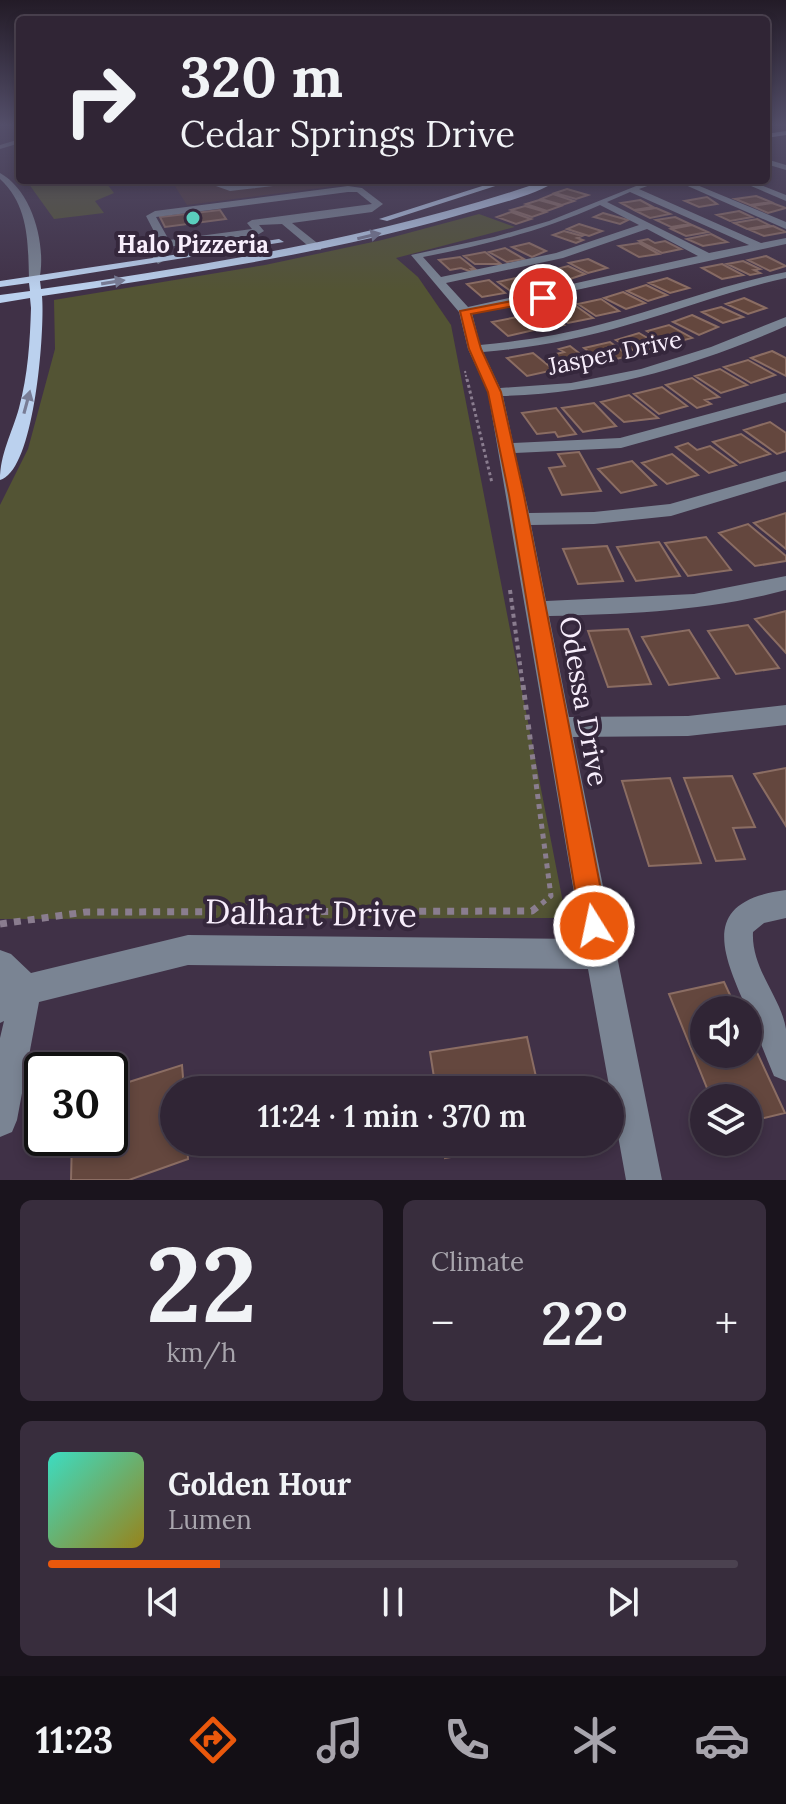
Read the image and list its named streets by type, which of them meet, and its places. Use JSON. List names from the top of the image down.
{
  "streets": {
    "street": ["Jasper Drive", "Odessa Drive", "Dalhart Drive"]
  },
  "crossings": [
    ["Jasper Drive", "Odessa Drive"],
    ["Odessa Drive", "Dalhart Drive"]
  ],
  "places": ["Halo Pizzeria"],
  "page": {
    "turn": ["320 m", "Cedar Springs Drive"],
    "limit": "30",
    "trip": "11:24 · 1 min · 370 m",
    "tile": [
      ["22", "km/h"],
      "Climate"
    ],
    "heat": ["−", "22°", "+"],
    "song": ["Golden Hour", "Lumen"],
    "tabs": "11:23"
  }
}
